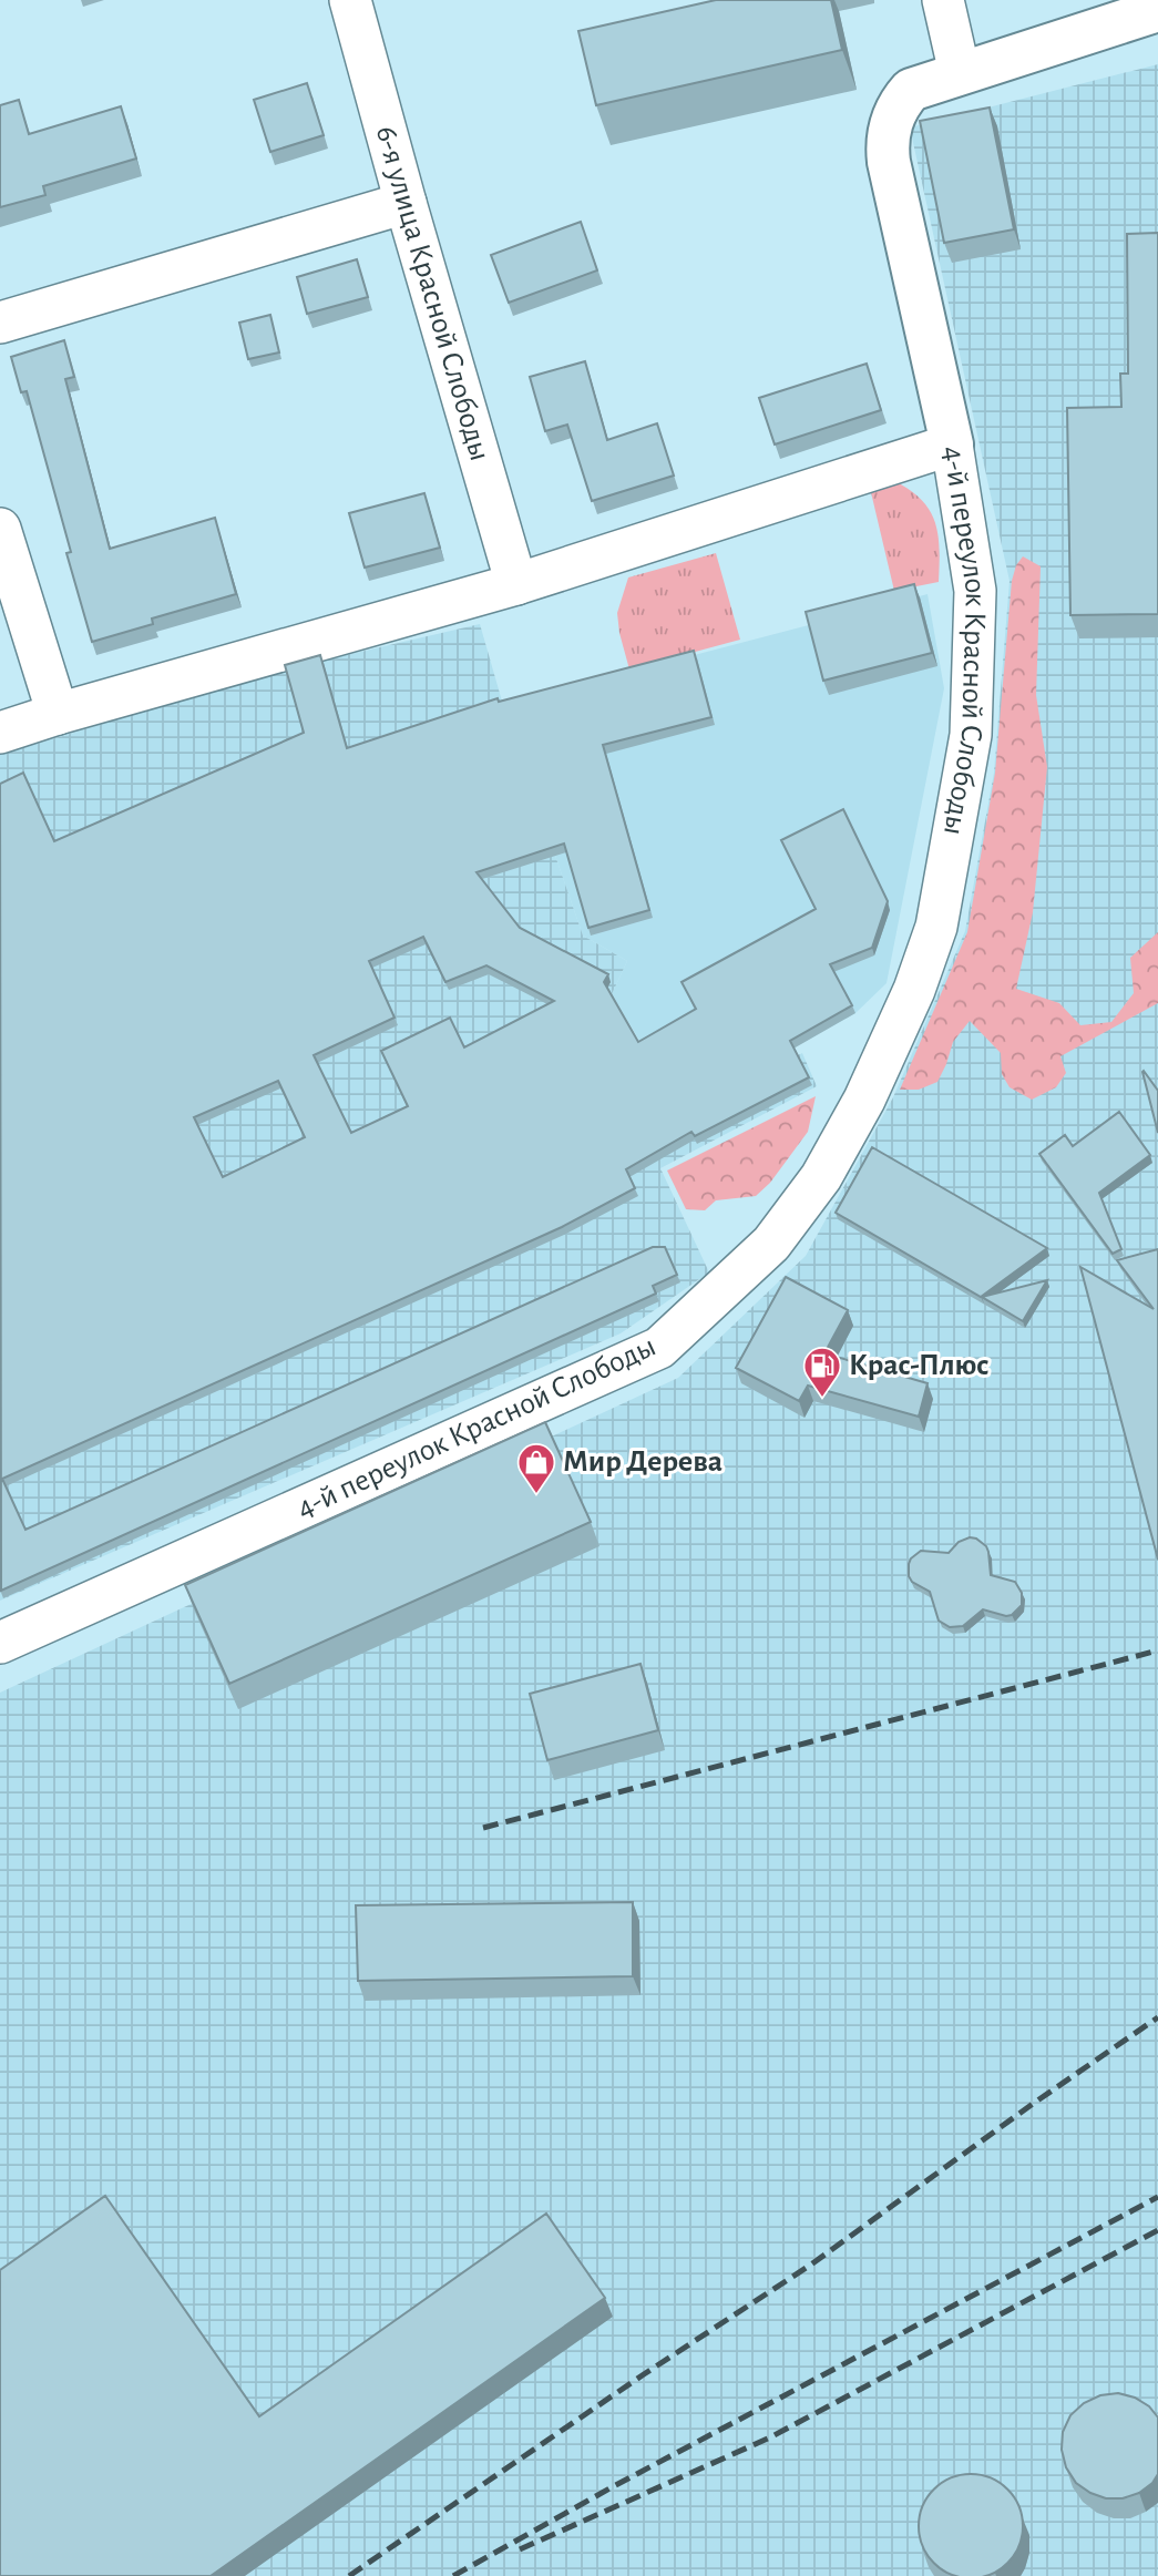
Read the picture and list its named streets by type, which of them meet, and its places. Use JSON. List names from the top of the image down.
{
  "streets": {
    "street": ["6-я улица Красной Слободы", "4-й переулок Красной Слободы"]
  },
  "places": {
    "fuel station": ["Крас-Плюс"],
    "shop": ["Мир Дерева"]
  }
}
